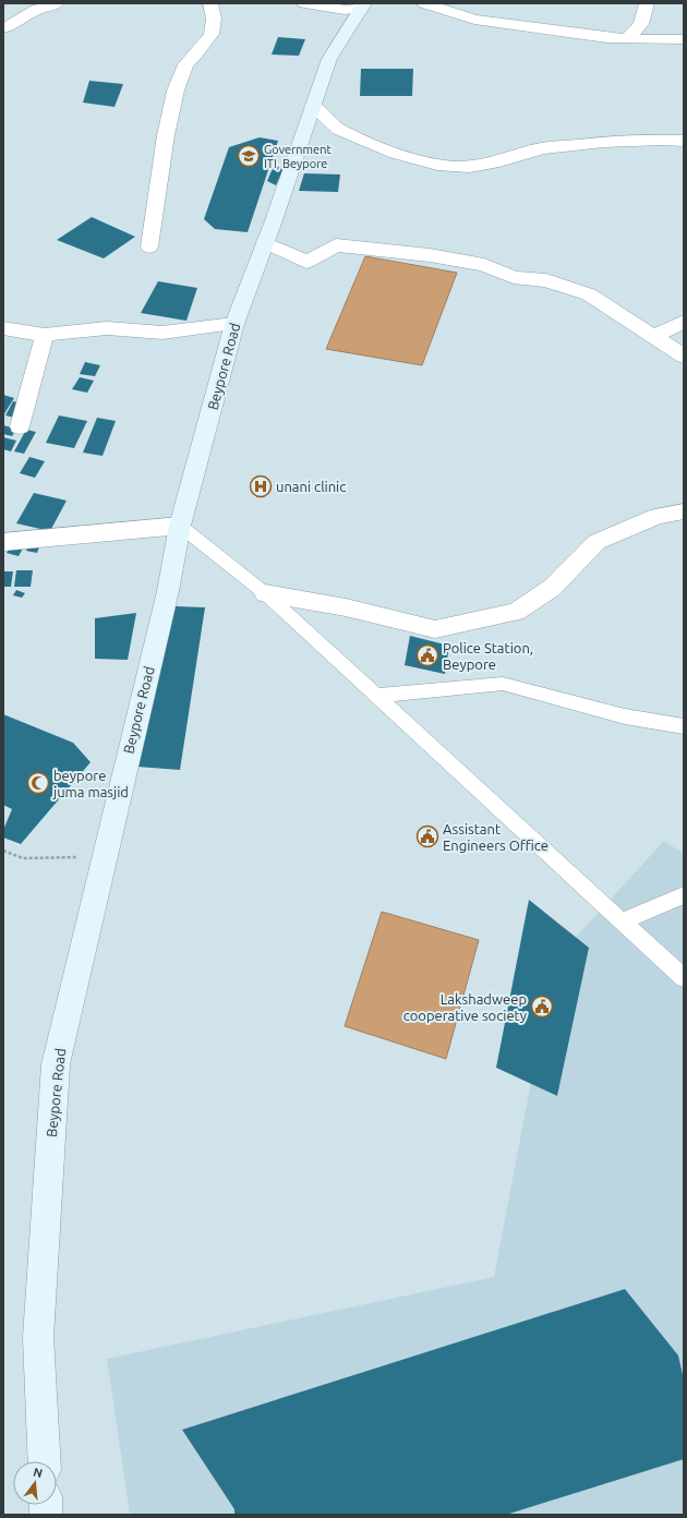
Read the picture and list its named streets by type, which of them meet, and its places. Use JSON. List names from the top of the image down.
{
  "streets": {
    "main road": ["Beypore Road"]
  },
  "places": {
    "school or university": ["Government ITI, Beypore"],
    "hospital": ["unani clinic"],
    "public building": ["Police Station, Beypore", "Assistant Engineers Office", "Lakshadweep cooperative society"],
    "mosque": ["beypore juma masjid"]
  },
  "north": "top"
}
